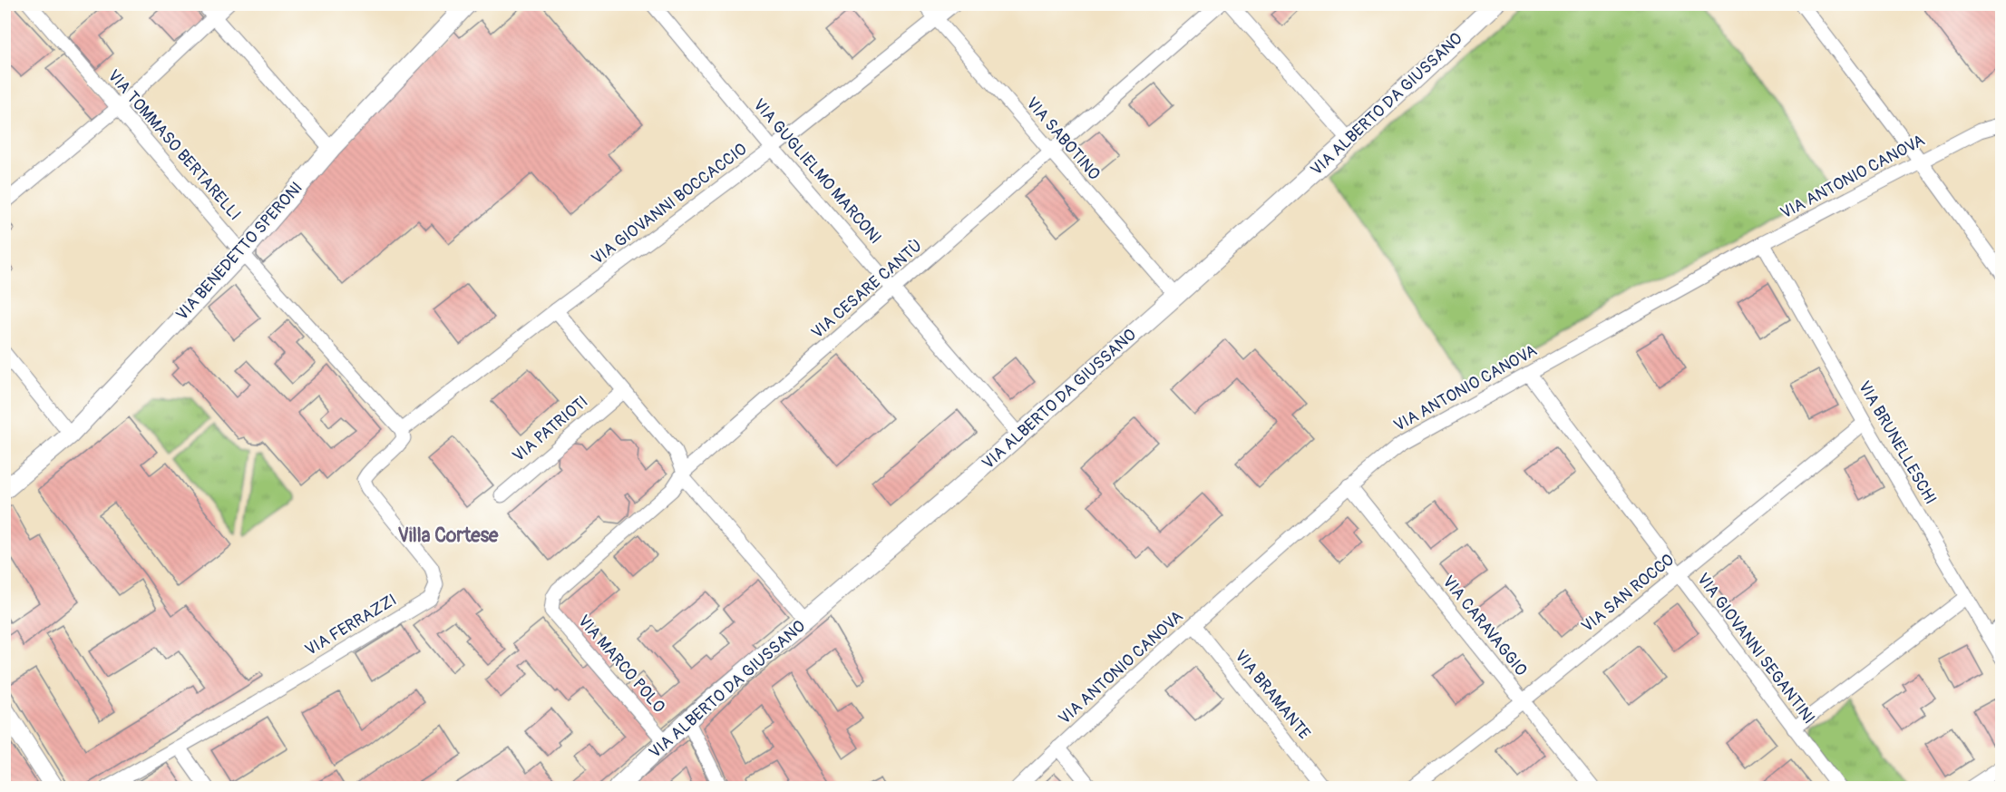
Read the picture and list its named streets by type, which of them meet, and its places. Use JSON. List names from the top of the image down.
{
  "streets": {
    "street": [
      "VIA ALBERTO DA GIUSSANO",
      "VIA SABOTINO",
      "VIA TOMMASO BERTARELLI",
      "VIA GUGLIELMO MARCONI",
      "VIA ANTONIO CANOVA",
      "VIA GIOVANNI BOCCACCIO",
      "VIA BENEDETTO SPERONI",
      "VIA CESARE CANTÙ",
      "VIA PATRIOTI",
      "VIA BRUNELLESCHI",
      "VIA SAN ROCCO",
      "VIA FERRAZZI",
      "VIA CARAVAGGIO",
      "VIA GIOVANNI SEGANTINI",
      "VIA MARCO POLO",
      "VIA BRAMANTE"
    ]
  },
  "crossings": [
    ["VIA ALBERTO DA GIUSSANO", "VIA SABOTINO"],
    ["VIA ALBERTO DA GIUSSANO", "VIA GUGLIELMO MARCONI"],
    ["VIA ALBERTO DA GIUSSANO", "VIA MARCO POLO"],
    ["VIA SABOTINO", "VIA GIOVANNI BOCCACCIO"],
    ["VIA SABOTINO", "VIA CESARE CANTÙ"],
    ["VIA TOMMASO BERTARELLI", "VIA GIOVANNI BOCCACCIO"],
    ["VIA TOMMASO BERTARELLI", "VIA BENEDETTO SPERONI"],
    ["VIA TOMMASO BERTARELLI", "VIA FERRAZZI"],
    ["VIA GUGLIELMO MARCONI", "VIA GIOVANNI BOCCACCIO"],
    ["VIA GUGLIELMO MARCONI", "VIA CESARE CANTÙ"],
    ["VIA ANTONIO CANOVA", "VIA BRUNELLESCHI"],
    ["VIA ANTONIO CANOVA", "VIA CARAVAGGIO"],
    ["VIA ANTONIO CANOVA", "VIA GIOVANNI SEGANTINI"],
    ["VIA ANTONIO CANOVA", "VIA BRAMANTE"],
    ["VIA GIOVANNI BOCCACCIO", "VIA FERRAZZI"],
    ["VIA CESARE CANTÙ", "VIA MARCO POLO"],
    ["VIA BRUNELLESCHI", "VIA SAN ROCCO"],
    ["VIA SAN ROCCO", "VIA CARAVAGGIO"],
    ["VIA SAN ROCCO", "VIA GIOVANNI SEGANTINI"]
  ],
  "districts": ["Villa Cortese"]
}
